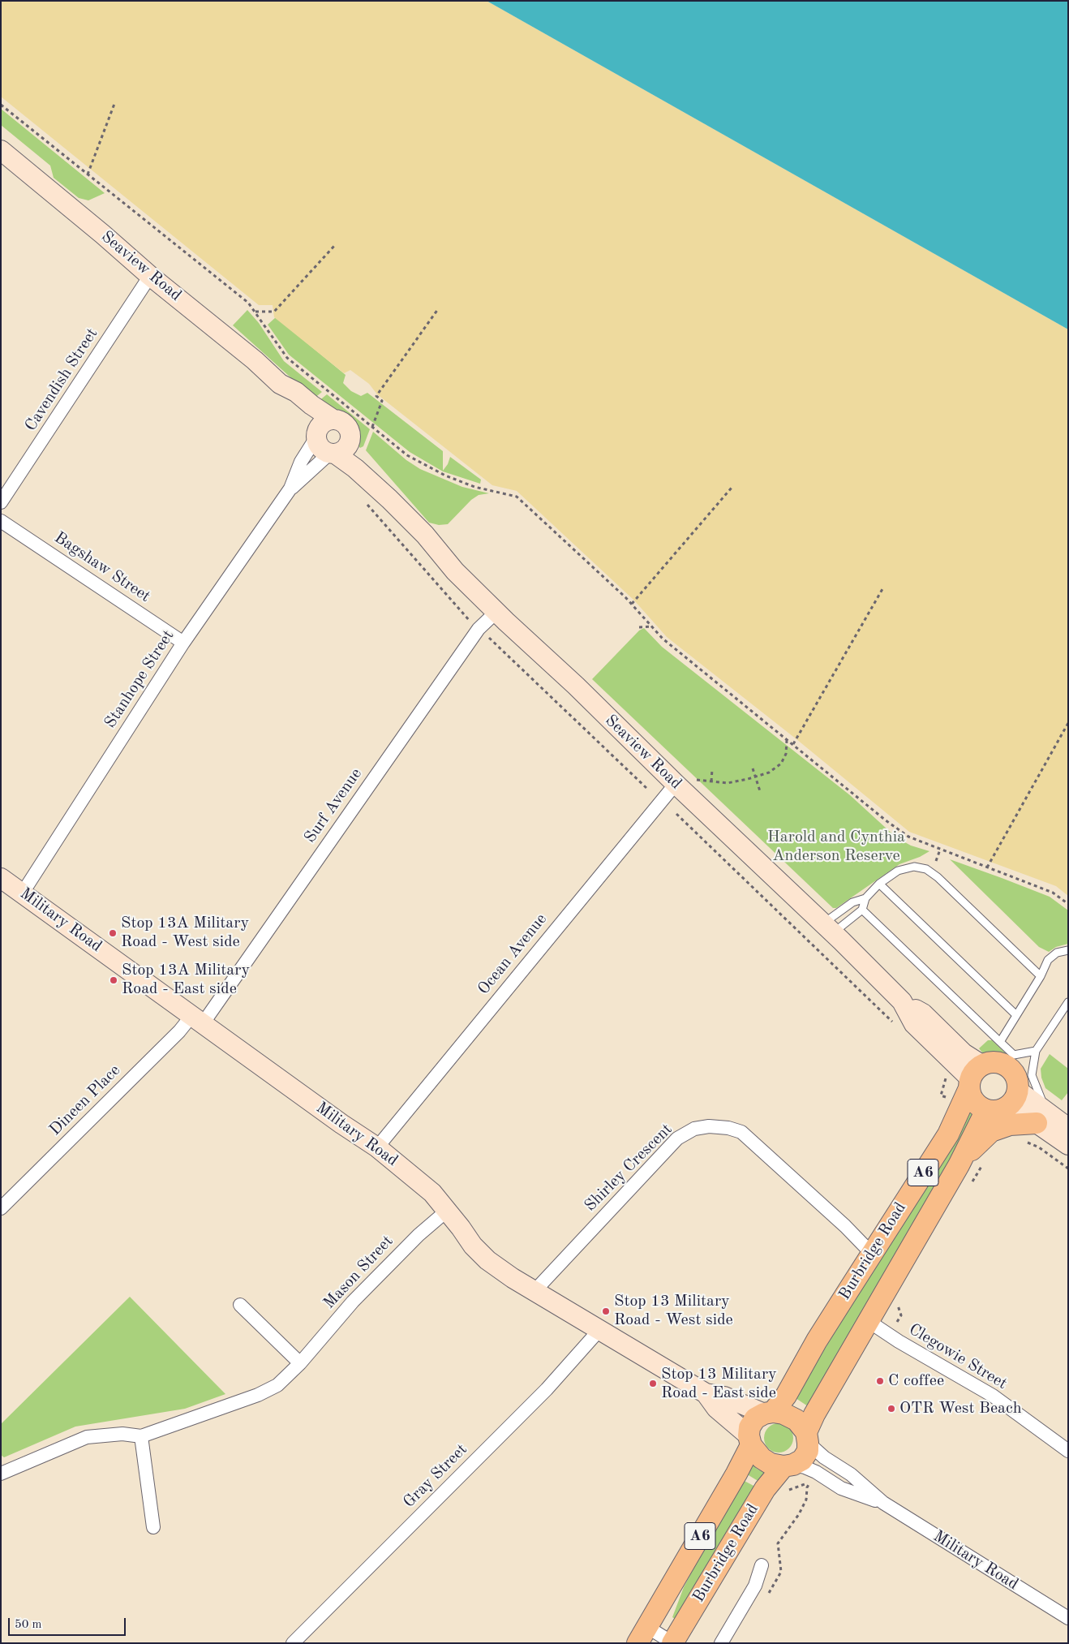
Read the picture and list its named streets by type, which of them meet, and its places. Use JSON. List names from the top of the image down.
{
  "streets": {
    "main road": ["A6", "Burbridge Road"],
    "street": [
      "Seaview Road",
      "Cavendish Street",
      "Bagshaw Street",
      "Stanhope Street",
      "Surf Avenue",
      "Military Road",
      "Ocean Avenue",
      "Dineen Place",
      "Shirley Crescent",
      "Mason Street",
      "Clegowie Street",
      "Gray Street"
    ]
  },
  "crossings": [
    ["Seaview Road", "Cavendish Street"],
    ["Seaview Road", "Stanhope Street"],
    ["Seaview Road", "Surf Avenue"],
    ["Seaview Road", "Ocean Avenue"],
    ["Seaview Road", "Burbridge Road"],
    ["Bagshaw Street", "Stanhope Street"],
    ["Stanhope Street", "Military Road"],
    ["Surf Avenue", "Military Road"],
    ["Surf Avenue", "Dineen Place"],
    ["Military Road", "Ocean Avenue"],
    ["Military Road", "Dineen Place"],
    ["Military Road", "Shirley Crescent"],
    ["Military Road", "A6"],
    ["Military Road", "Burbridge Road"],
    ["Military Road", "Mason Street"],
    ["Military Road", "Gray Street"],
    ["Shirley Crescent", "Burbridge Road"],
    ["A6", "Burbridge Road"],
    ["Burbridge Road", "Clegowie Street"]
  ],
  "parks": ["Harold and Cynthia Anderson Reserve"],
  "places": [
    "Stop 13A Military Road - West side",
    "Stop 13A Military Road - East side",
    "Stop 13 Military Road - West side",
    "C coffee",
    "Stop 13 Military Road - East side",
    "OTR West Beach"
  ],
  "scale_bar": "50 m"
}
